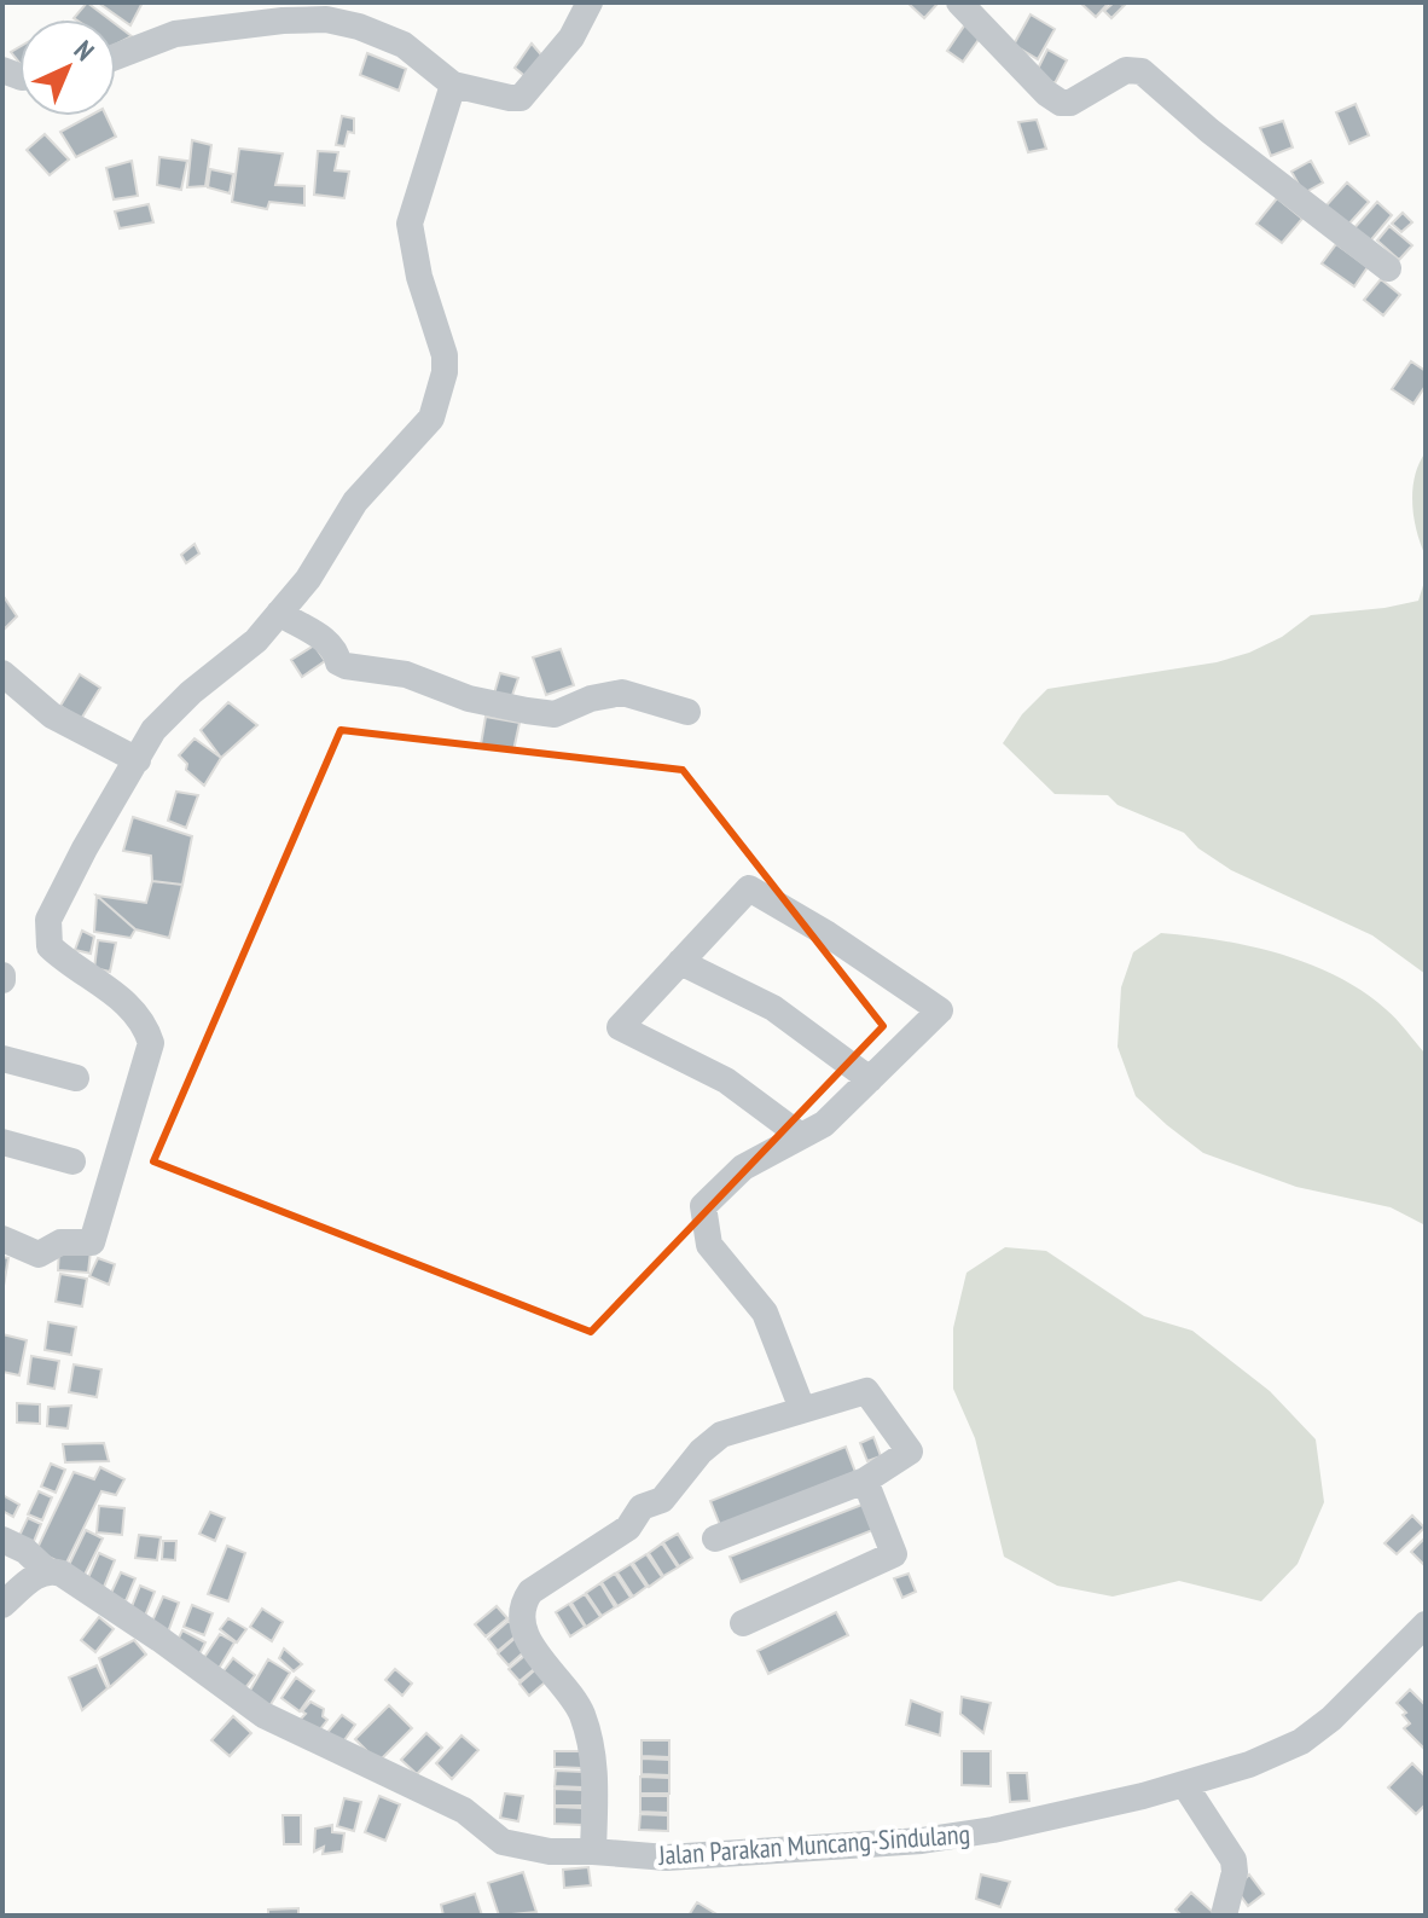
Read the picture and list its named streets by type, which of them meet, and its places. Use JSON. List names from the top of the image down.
{
  "streets": {
    "street": ["Jalan Parakan Muncang-Sindulang"]
  },
  "north": "top right"
}
